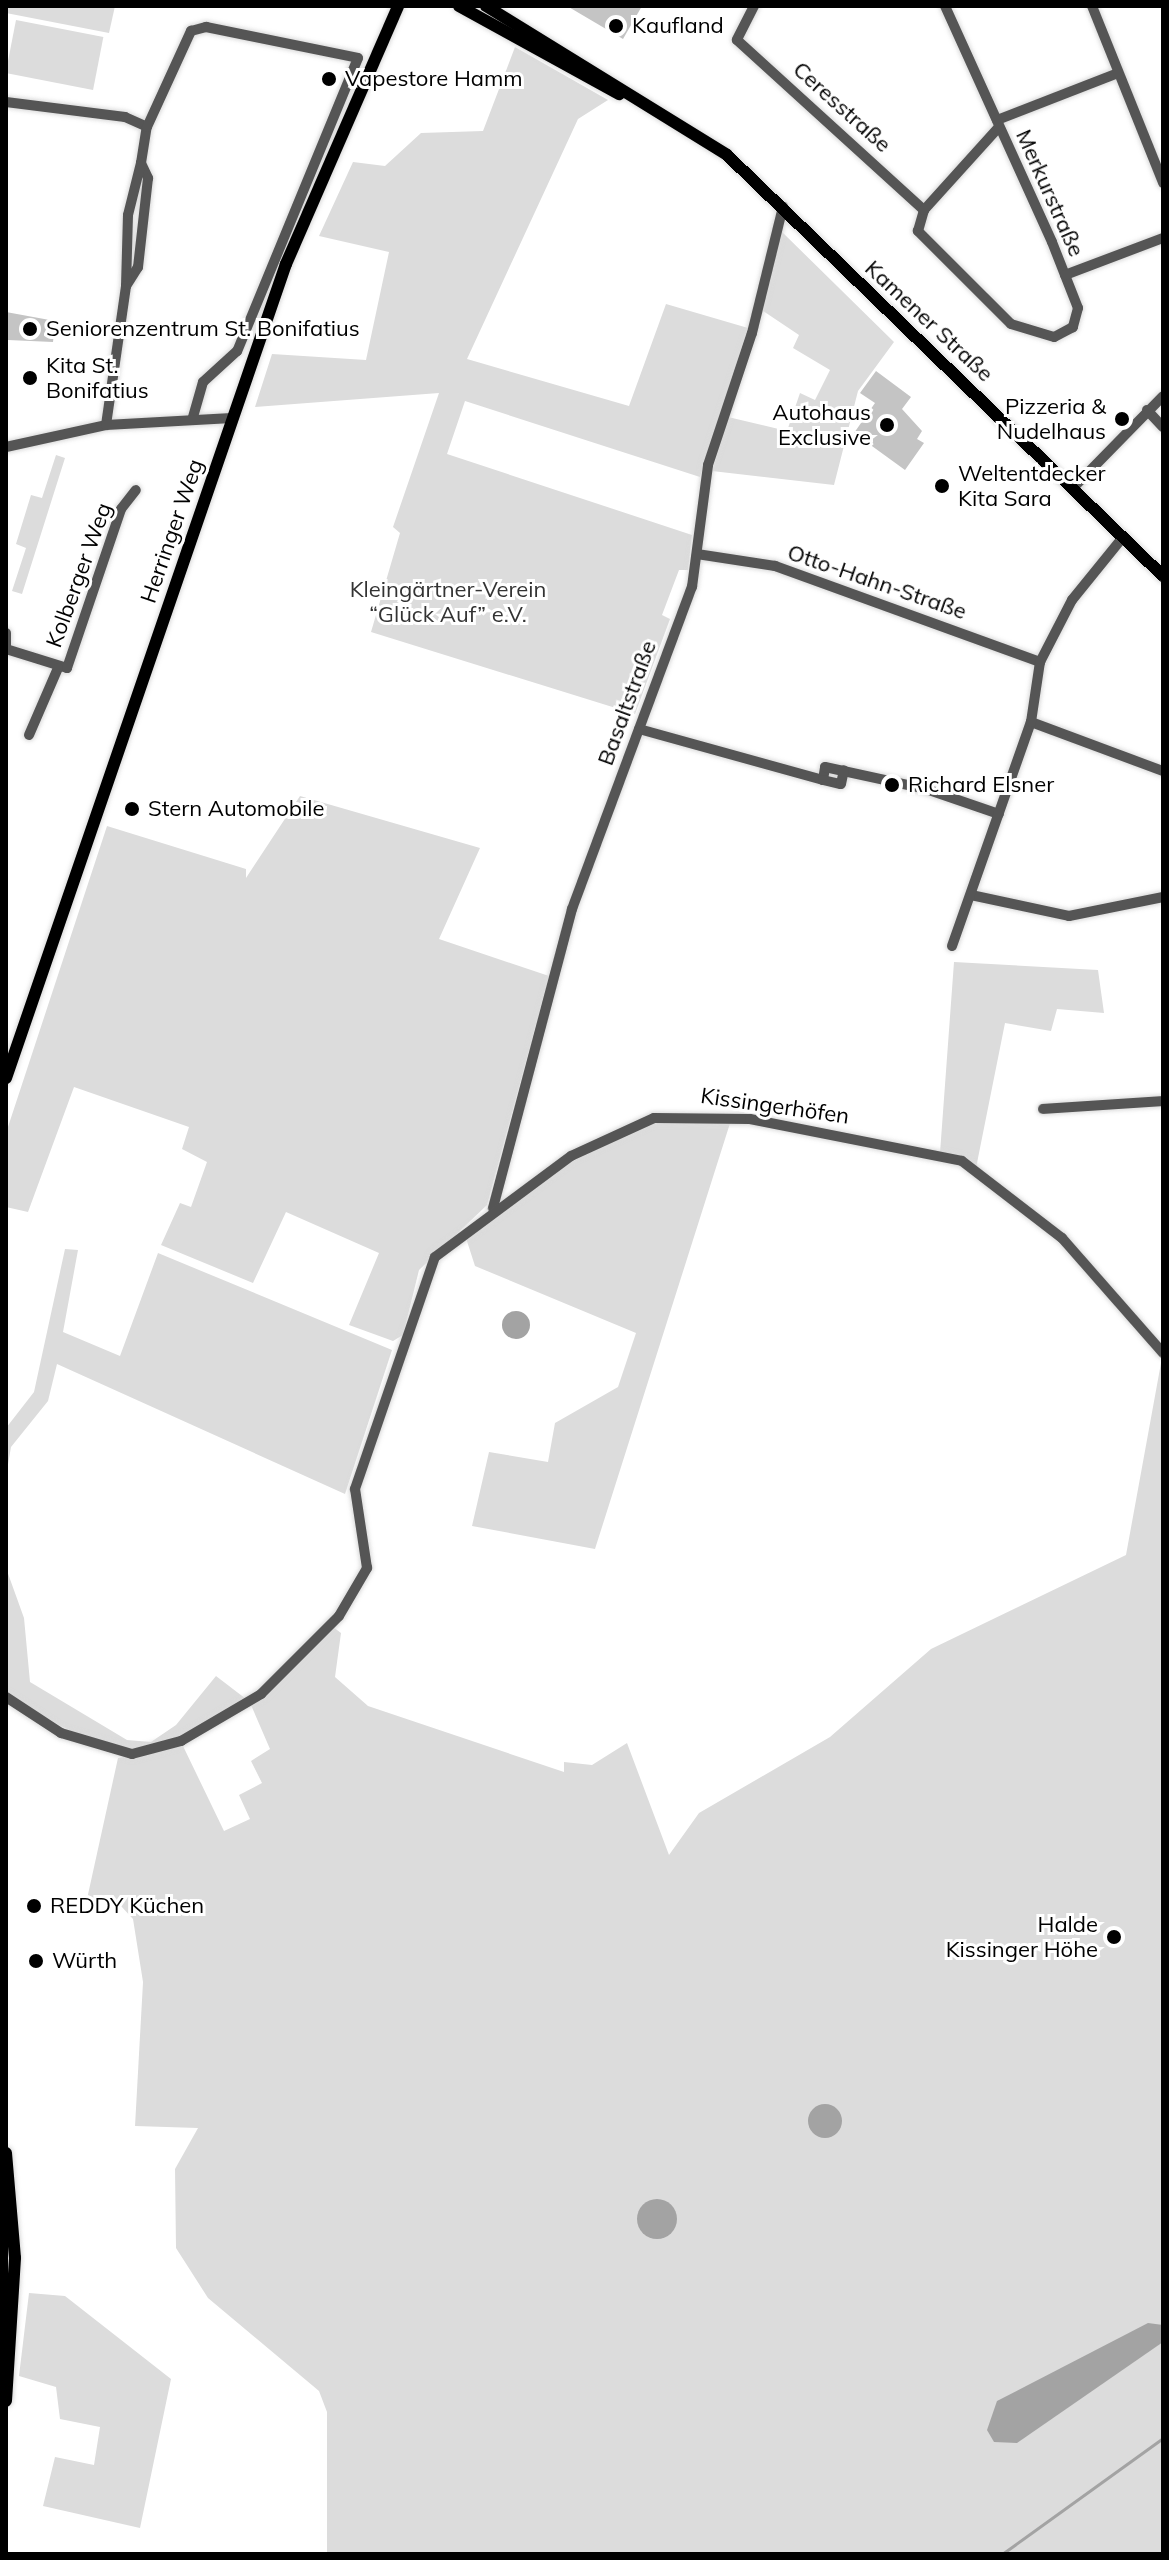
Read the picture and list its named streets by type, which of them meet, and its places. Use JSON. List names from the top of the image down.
{
  "streets": {
    "main road": ["Kamener Straße", "Herringer Weg"],
    "street": [
      "Ceresstraße",
      "Merkurstraße",
      "Kolberger Weg",
      "Otto-Hahn-Straße",
      "Basaltstraße",
      "Kissingerhöfen"
    ]
  },
  "crossings": [
    ["Ceresstraße", "Merkurstraße"],
    ["Kamener Straße", "Basaltstraße"],
    ["Otto-Hahn-Straße", "Basaltstraße"],
    ["Basaltstraße", "Kissingerhöfen"]
  ],
  "parks": ["Kleingärtner-Verein “Glück Auf” e.V."],
  "places": [
    "Kaufland",
    "Vapestore Hamm",
    "Seniorenzentrum St. Bonifatius",
    "Kita St. Bonifatius",
    "Pizzeria & Nudelhaus",
    "Autohaus Exclusive",
    "Weltentdecker Kita Sara",
    "Richard Elsner",
    "Stern Automobile",
    "REDDY Küchen",
    "Halde Kissinger Höhe",
    "Würth"
  ]
}
